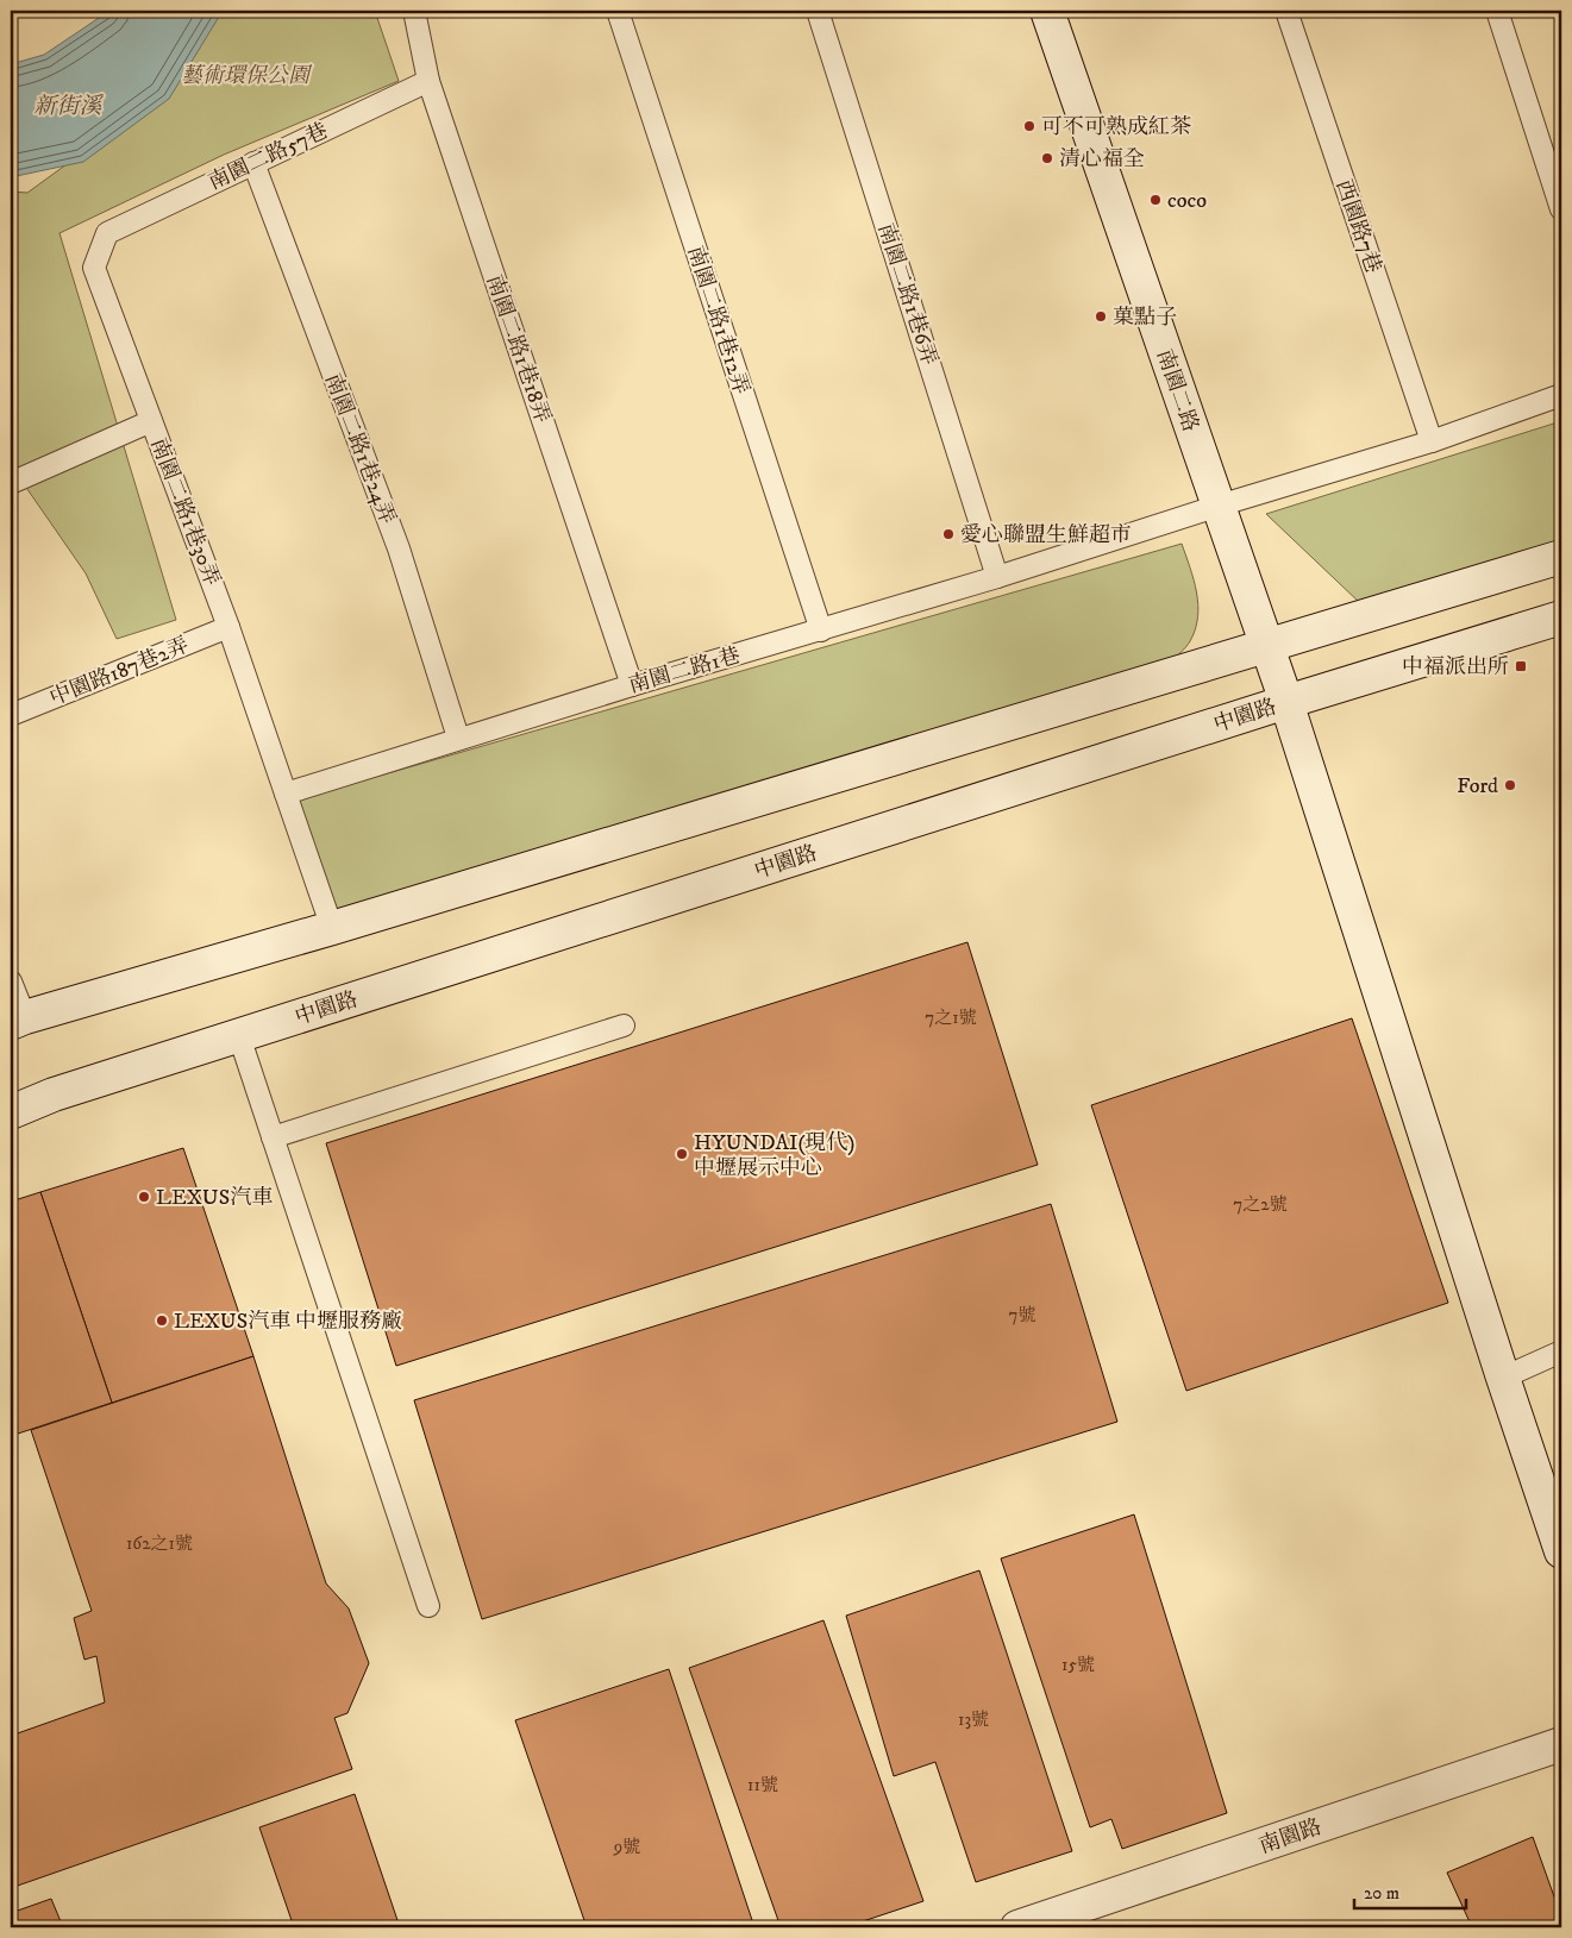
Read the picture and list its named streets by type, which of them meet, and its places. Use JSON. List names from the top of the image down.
{
  "streets": {
    "main road": ["南園二路", "中園路", "南園路"],
    "lane": [
      "南園二路57巷",
      "西園路7巷",
      "南園二路1巷6弄",
      "南園二路1巷12弄",
      "南園二路1巷18弄",
      "南園二路1巷24弄",
      "南園二路1巷30弄",
      "南園二路1巷",
      "中園路187巷2弄"
    ]
  },
  "crossings": [
    ["南園二路57巷", "南園二路1巷18弄"],
    ["南園二路57巷", "南園二路1巷24弄"],
    ["南園二路57巷", "南園二路1巷30弄"],
    ["西園路7巷", "南園二路1巷"],
    ["南園二路1巷6弄", "南園二路1巷"],
    ["南園二路1巷12弄", "南園二路1巷"],
    ["南園二路1巷18弄", "南園二路1巷"],
    ["南園二路", "南園二路1巷"],
    ["南園二路", "中園路"],
    ["南園二路1巷24弄", "南園二路1巷"],
    ["南園二路1巷30弄", "南園二路1巷"],
    ["南園二路1巷30弄", "中園路187巷2弄"]
  ],
  "water": ["新街溪"],
  "parks": ["藝術環保公園"],
  "places": {
    "other": [
      "可不可熟成紅茶",
      "清心福全",
      "coco",
      "菓點子",
      "愛心聯盟生鮮超市",
      "Ford",
      "HYUNDAI(現代) 中壢展示中心",
      "LEXUS汽車",
      "LEXUS汽車 中壢服務廠"
    ],
    "transit": ["中福派出所"]
  },
  "house_numbers": [
    "7之1號",
    "7之2號",
    "7號",
    "162之1號",
    "15號",
    "13號",
    "11號",
    "9號"
  ],
  "scale_bar": "20 m"
}
